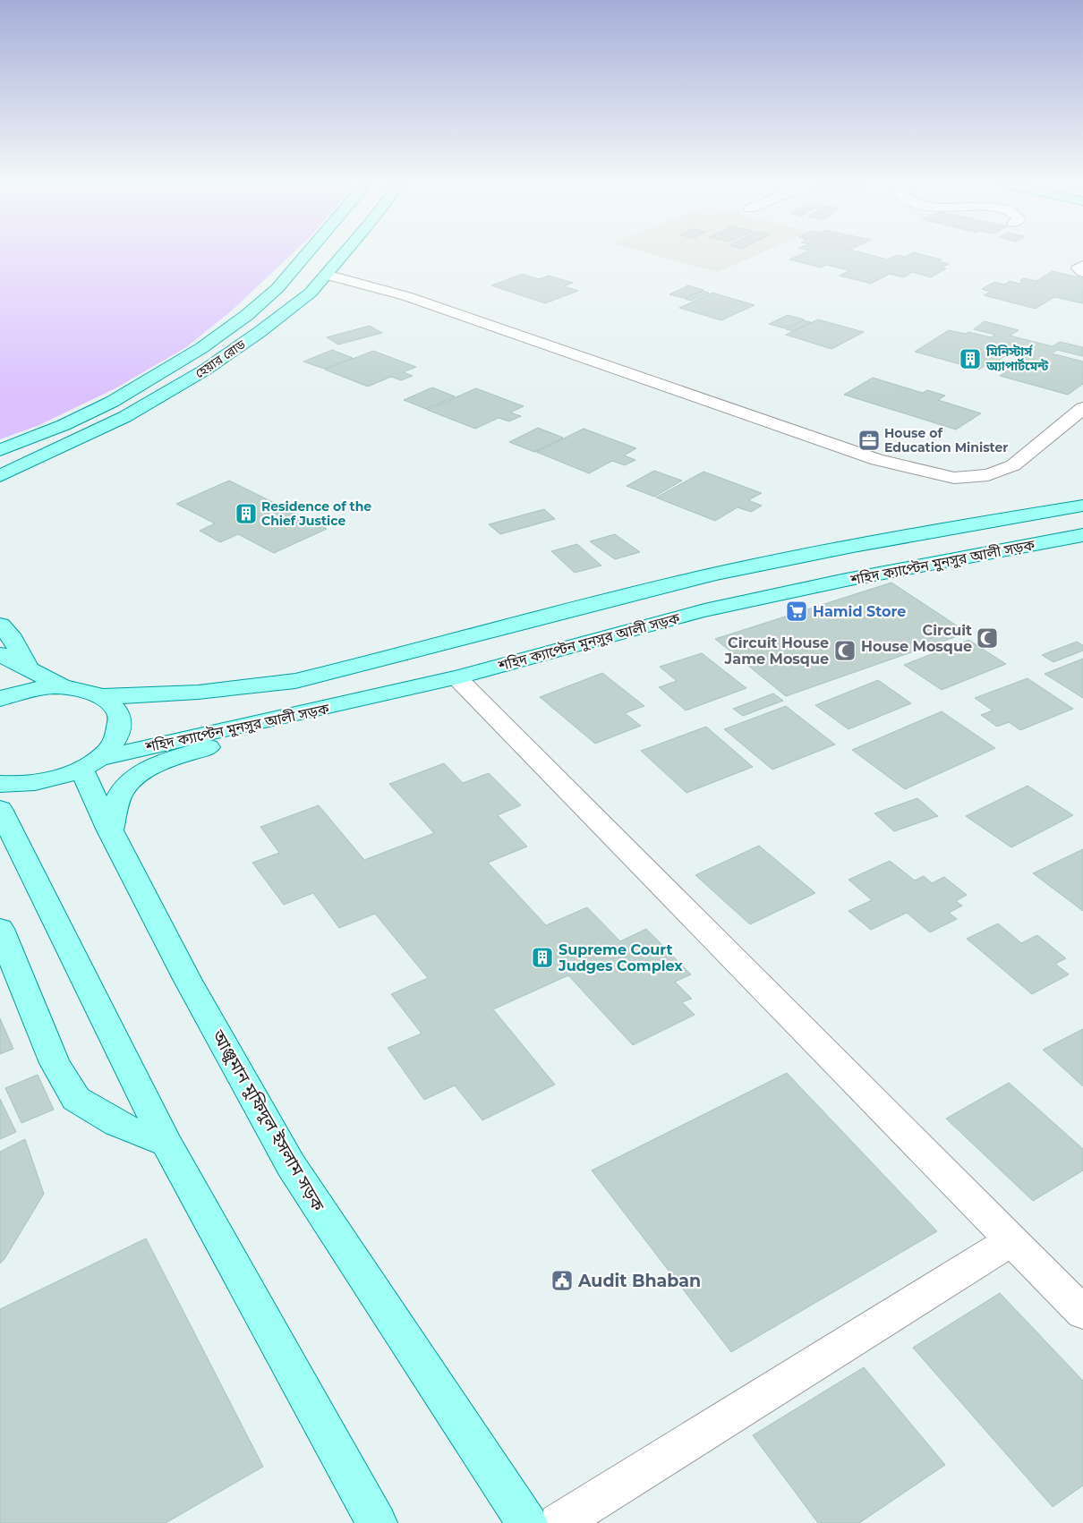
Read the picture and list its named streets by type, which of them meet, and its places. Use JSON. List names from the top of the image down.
{
  "streets": {
    "main road": ["হেয়ার রোড", "শহিদ ক্যাপ্টেন মুনসুর আলী সড়ক", "আঞ্জুমান মুফিদুল ইসলাম সড়ক"]
  },
  "crossings": [
    ["শহিদ ক্যাপ্টেন মুনসুর আলী সড়ক", "আঞ্জুমান মুফিদুল ইসলাম সড়ক"]
  ],
  "places": {
    "building": ["মিনিস্টার্স অ্যাপার্টমেন্ট", "Residence of the Chief Justice", "Supreme Court Judges Complex"],
    "office": ["House of Education Minister"],
    "supermarket": ["Hamid Store"],
    "mosque": ["Circuit House Mosque", "Circuit House Jame Mosque"],
    "public building": ["Audit Bhaban"]
  }
}
